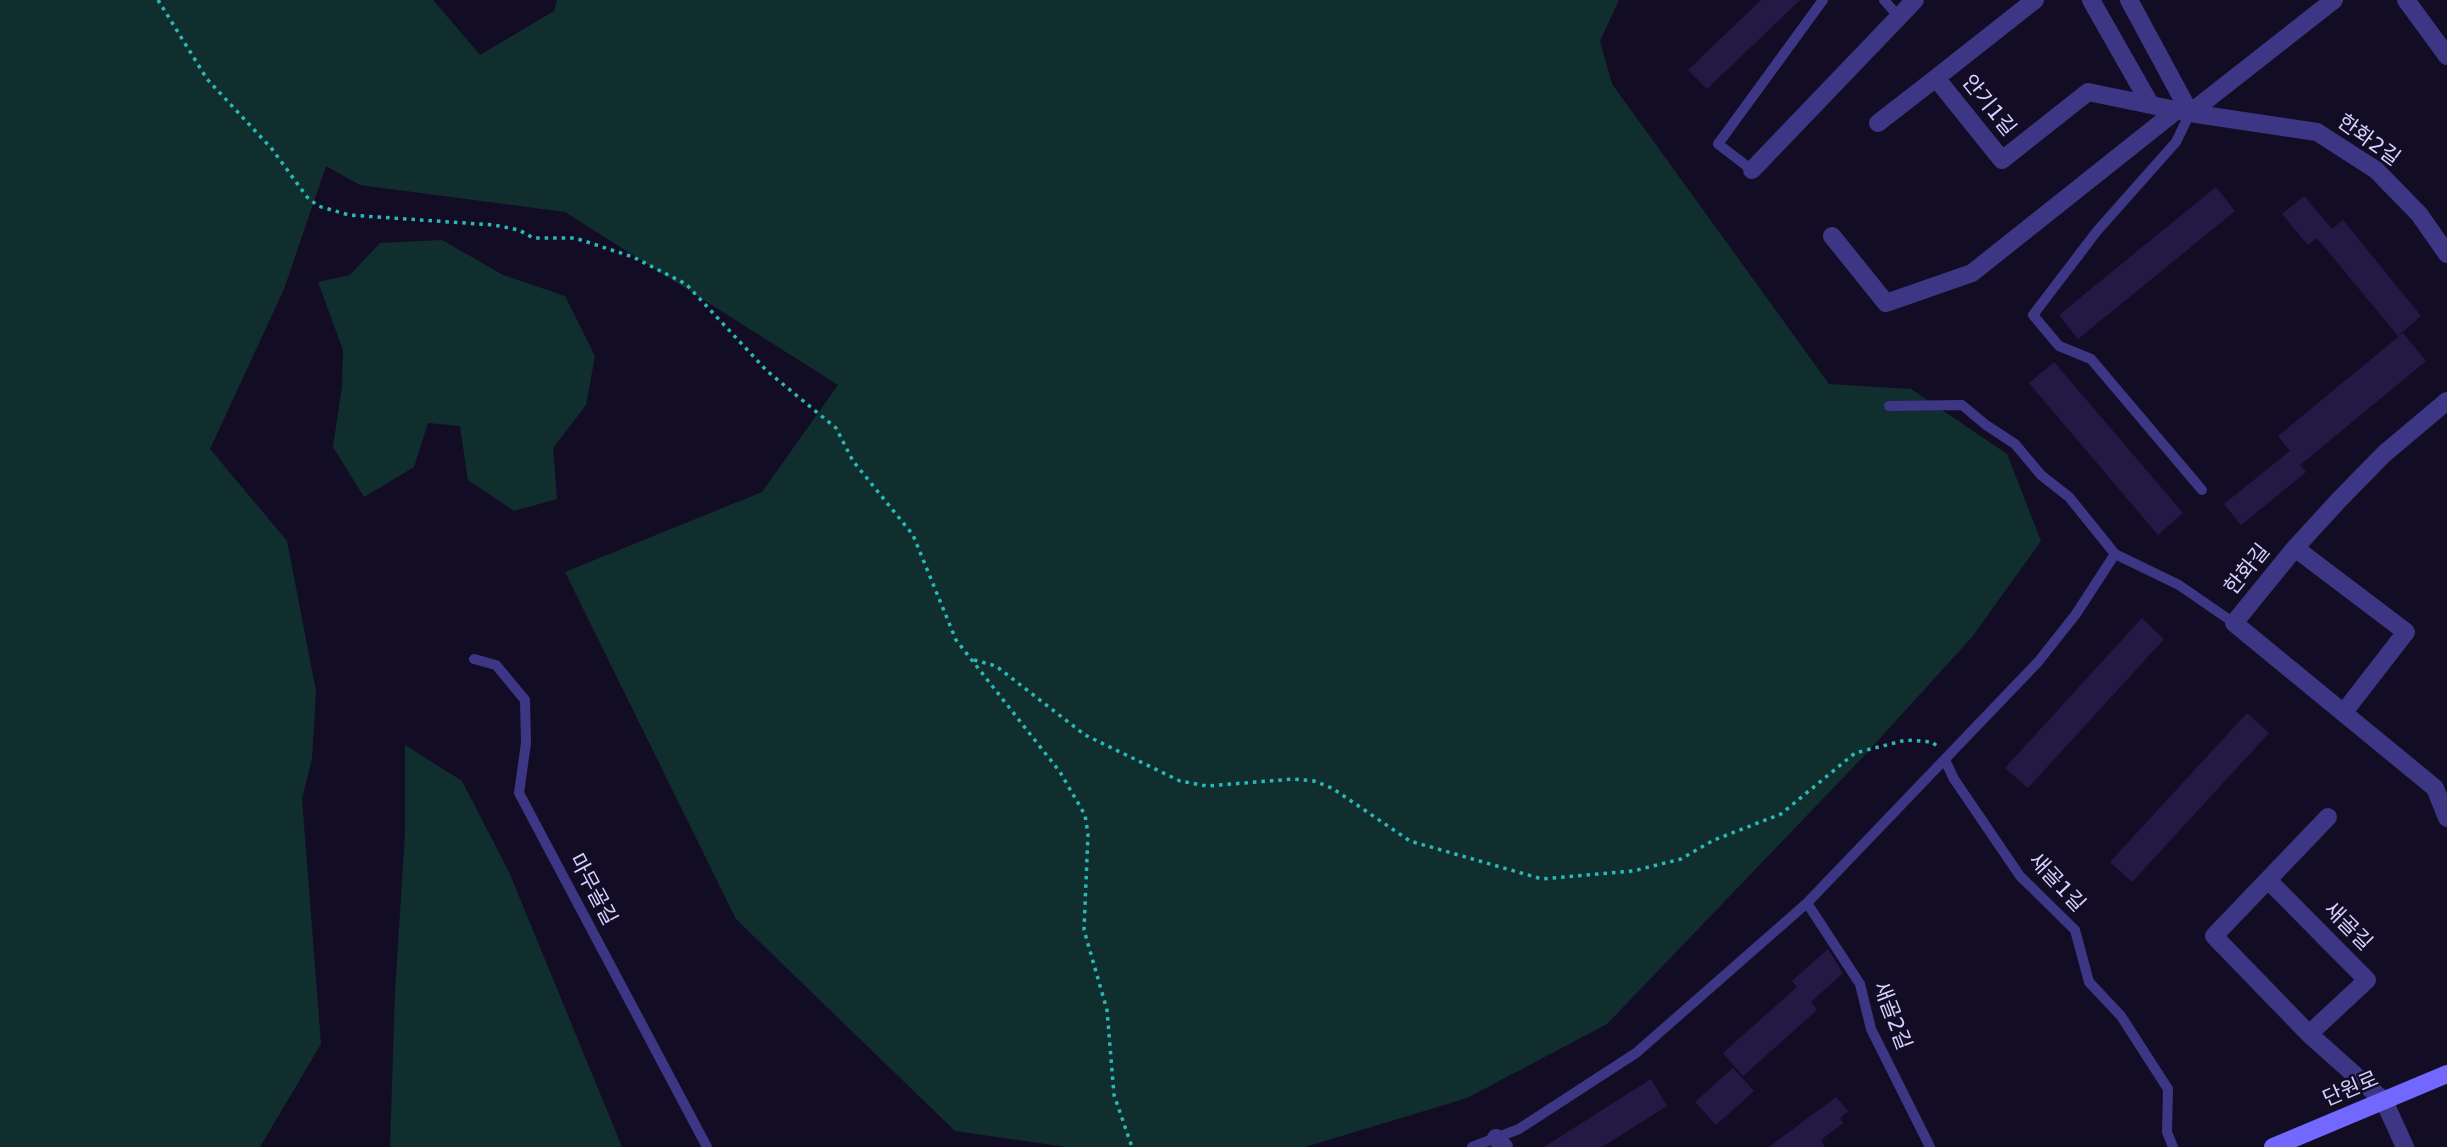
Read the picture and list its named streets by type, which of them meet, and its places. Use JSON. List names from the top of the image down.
{
  "streets": {
    "street": [
      "안기1길",
      "한화2길",
      "한화길",
      "새골길",
      "단원로"
    ],
    "lane": ["새골1길", "마무골길", "새골2길"]
  },
  "crossings": [
    ["안기1길", "한화2길"]
  ]
}
